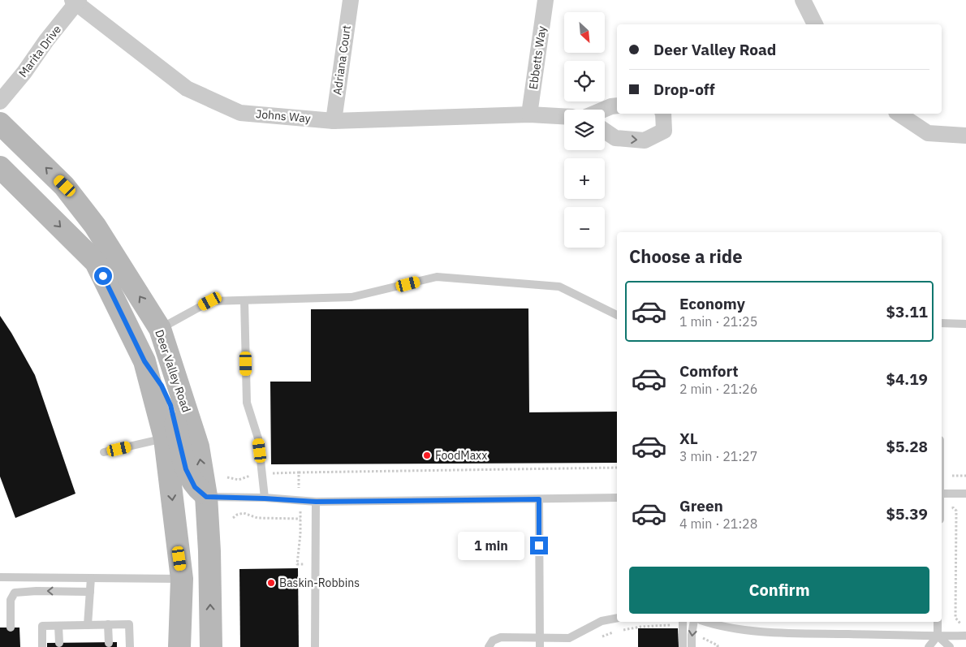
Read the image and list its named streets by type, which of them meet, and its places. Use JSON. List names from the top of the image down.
{
  "streets": {
    "street": [
      "Marita Drive",
      "Ebbetts Way",
      "Adriana Court",
      "Johns Way",
      "Deer Valley Road"
    ]
  },
  "crossings": [
    ["Marita Drive", "Johns Way"],
    ["Ebbetts Way", "Johns Way"],
    ["Adriana Court", "Johns Way"]
  ],
  "places": ["FoodMaxx", "Baskin-Robbins"],
  "north": "bottom right",
  "page": {
    "map_buttons": ["+", "−"],
    "banner": ["Deer Valley Road", "Drop-off"],
    "heading": "Choose a ride",
    "list": [
      {
        "name": "Economy",
        "note": "1 min · 21:25",
        "value": "$3.11"
      },
      {
        "name": "Comfort",
        "note": "2 min · 21:26",
        "value": "$4.19"
      },
      {
        "name": "XL",
        "note": "3 min · 21:27",
        "value": "$5.28"
      },
      {
        "name": "Green",
        "note": "4 min · 21:28",
        "value": "$5.39"
      }
    ],
    "bubble": "1 min",
    "buttons": "Confirm"
  }
}
